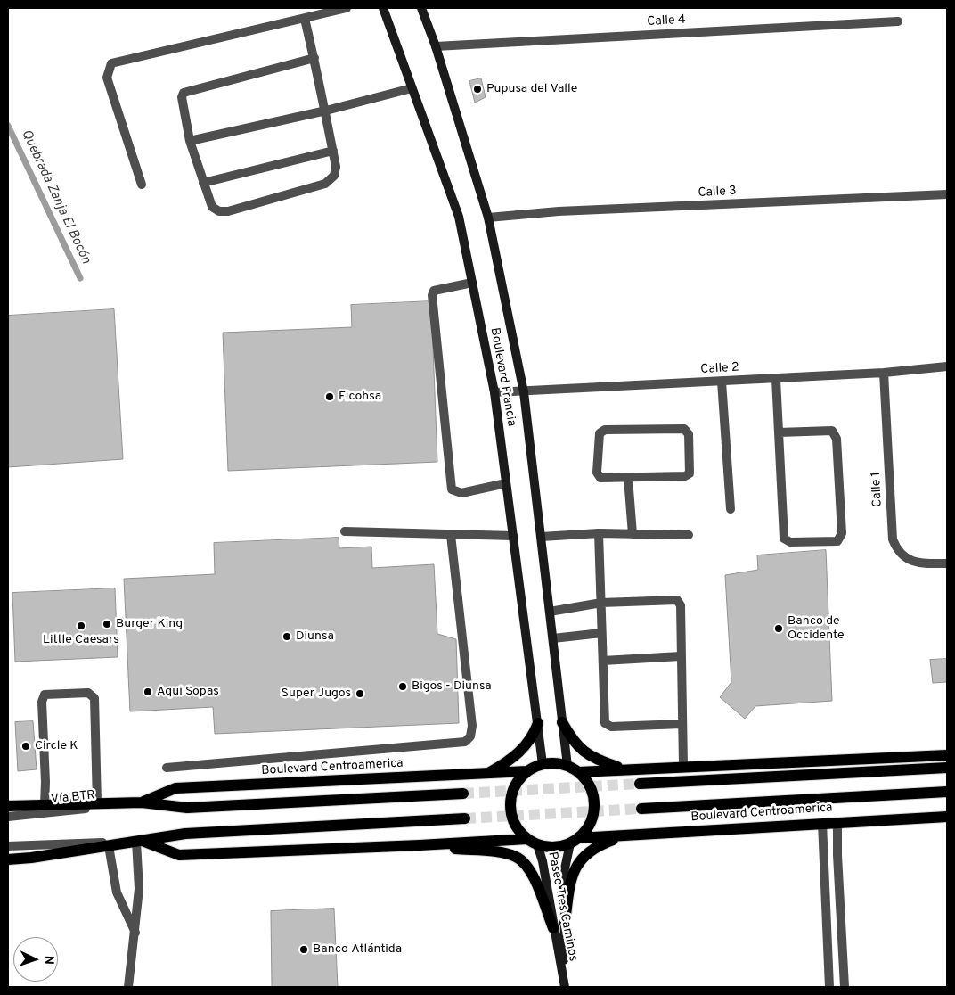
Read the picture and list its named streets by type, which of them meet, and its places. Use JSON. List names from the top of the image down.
{
  "streets": {
    "main road": ["Boulevard Centroamerica"],
    "street": [
      "Calle 4",
      "Calle 3",
      "Calle 2",
      "Boulevard Francia",
      "Calle 1",
      "Vía BTR",
      "Paseo Tres Caminos"
    ]
  },
  "crossings": [
    ["Calle 4", "Boulevard Francia"],
    ["Calle 3", "Boulevard Francia"],
    ["Calle 2", "Boulevard Francia"],
    ["Calle 2", "Calle 1"],
    ["Boulevard Francia", "Boulevard Centroamerica"],
    ["Boulevard Francia", "Paseo Tres Caminos"],
    ["Boulevard Centroamerica", "Vía BTR"],
    ["Boulevard Centroamerica", "Paseo Tres Caminos"]
  ],
  "water": ["Quebrada Zanja El Bocón"],
  "places": [
    "Pupusa del Valle",
    "Ficohsa",
    "Burger King",
    "Little Caesars",
    "Banco de Occidente",
    "Diunsa",
    "Bigos - Diunsa",
    "Aqui Sopas",
    "Super Jugos",
    "Circle K",
    "Banco Atlántida"
  ],
  "north": "right"
}
